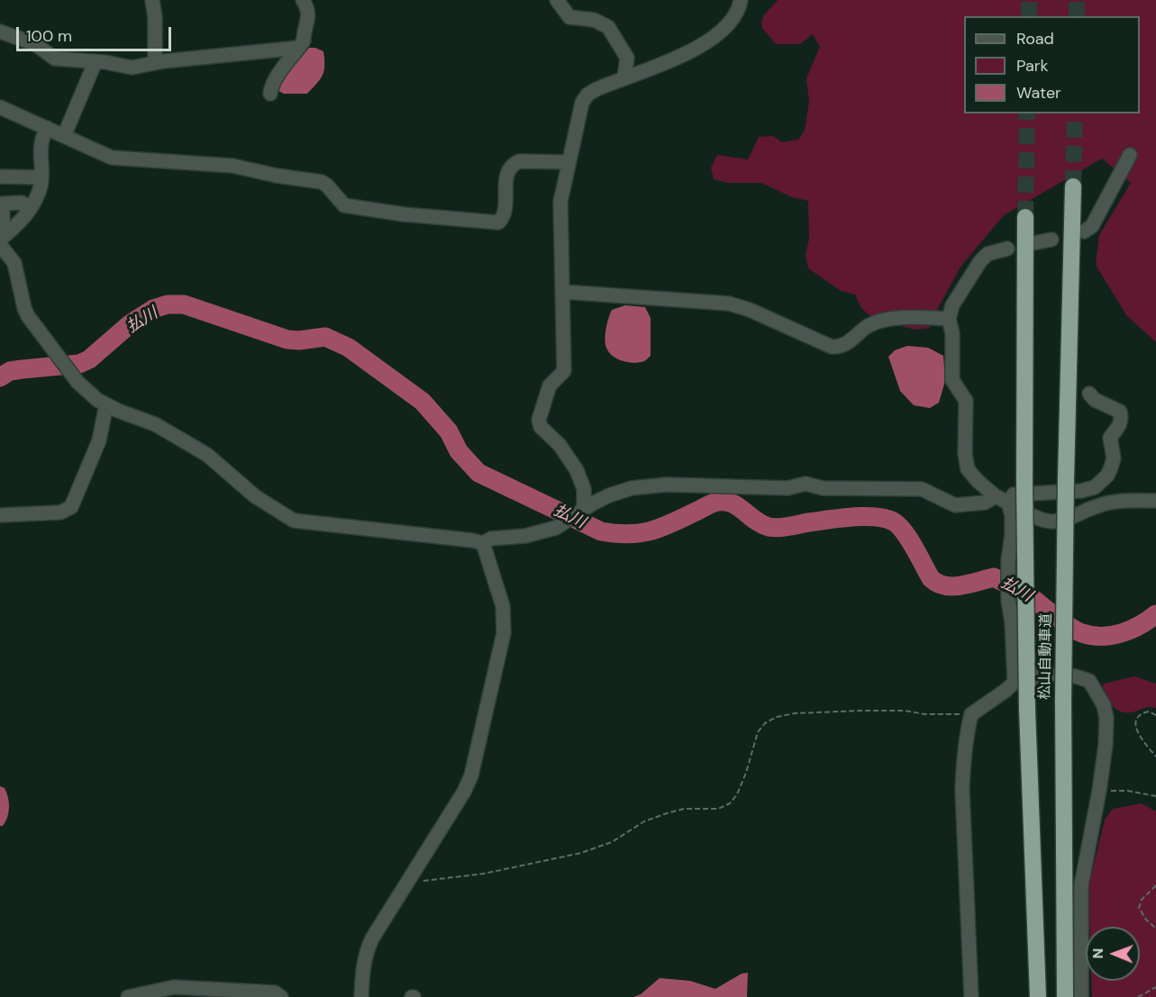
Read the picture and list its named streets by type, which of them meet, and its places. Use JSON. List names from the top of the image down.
{
  "streets": {
    "highway": ["松山自動車道"]
  },
  "water": ["払川"],
  "legend": ["Road", "Park", "Water"],
  "scale_bar": "100 m",
  "north": "left"
}
